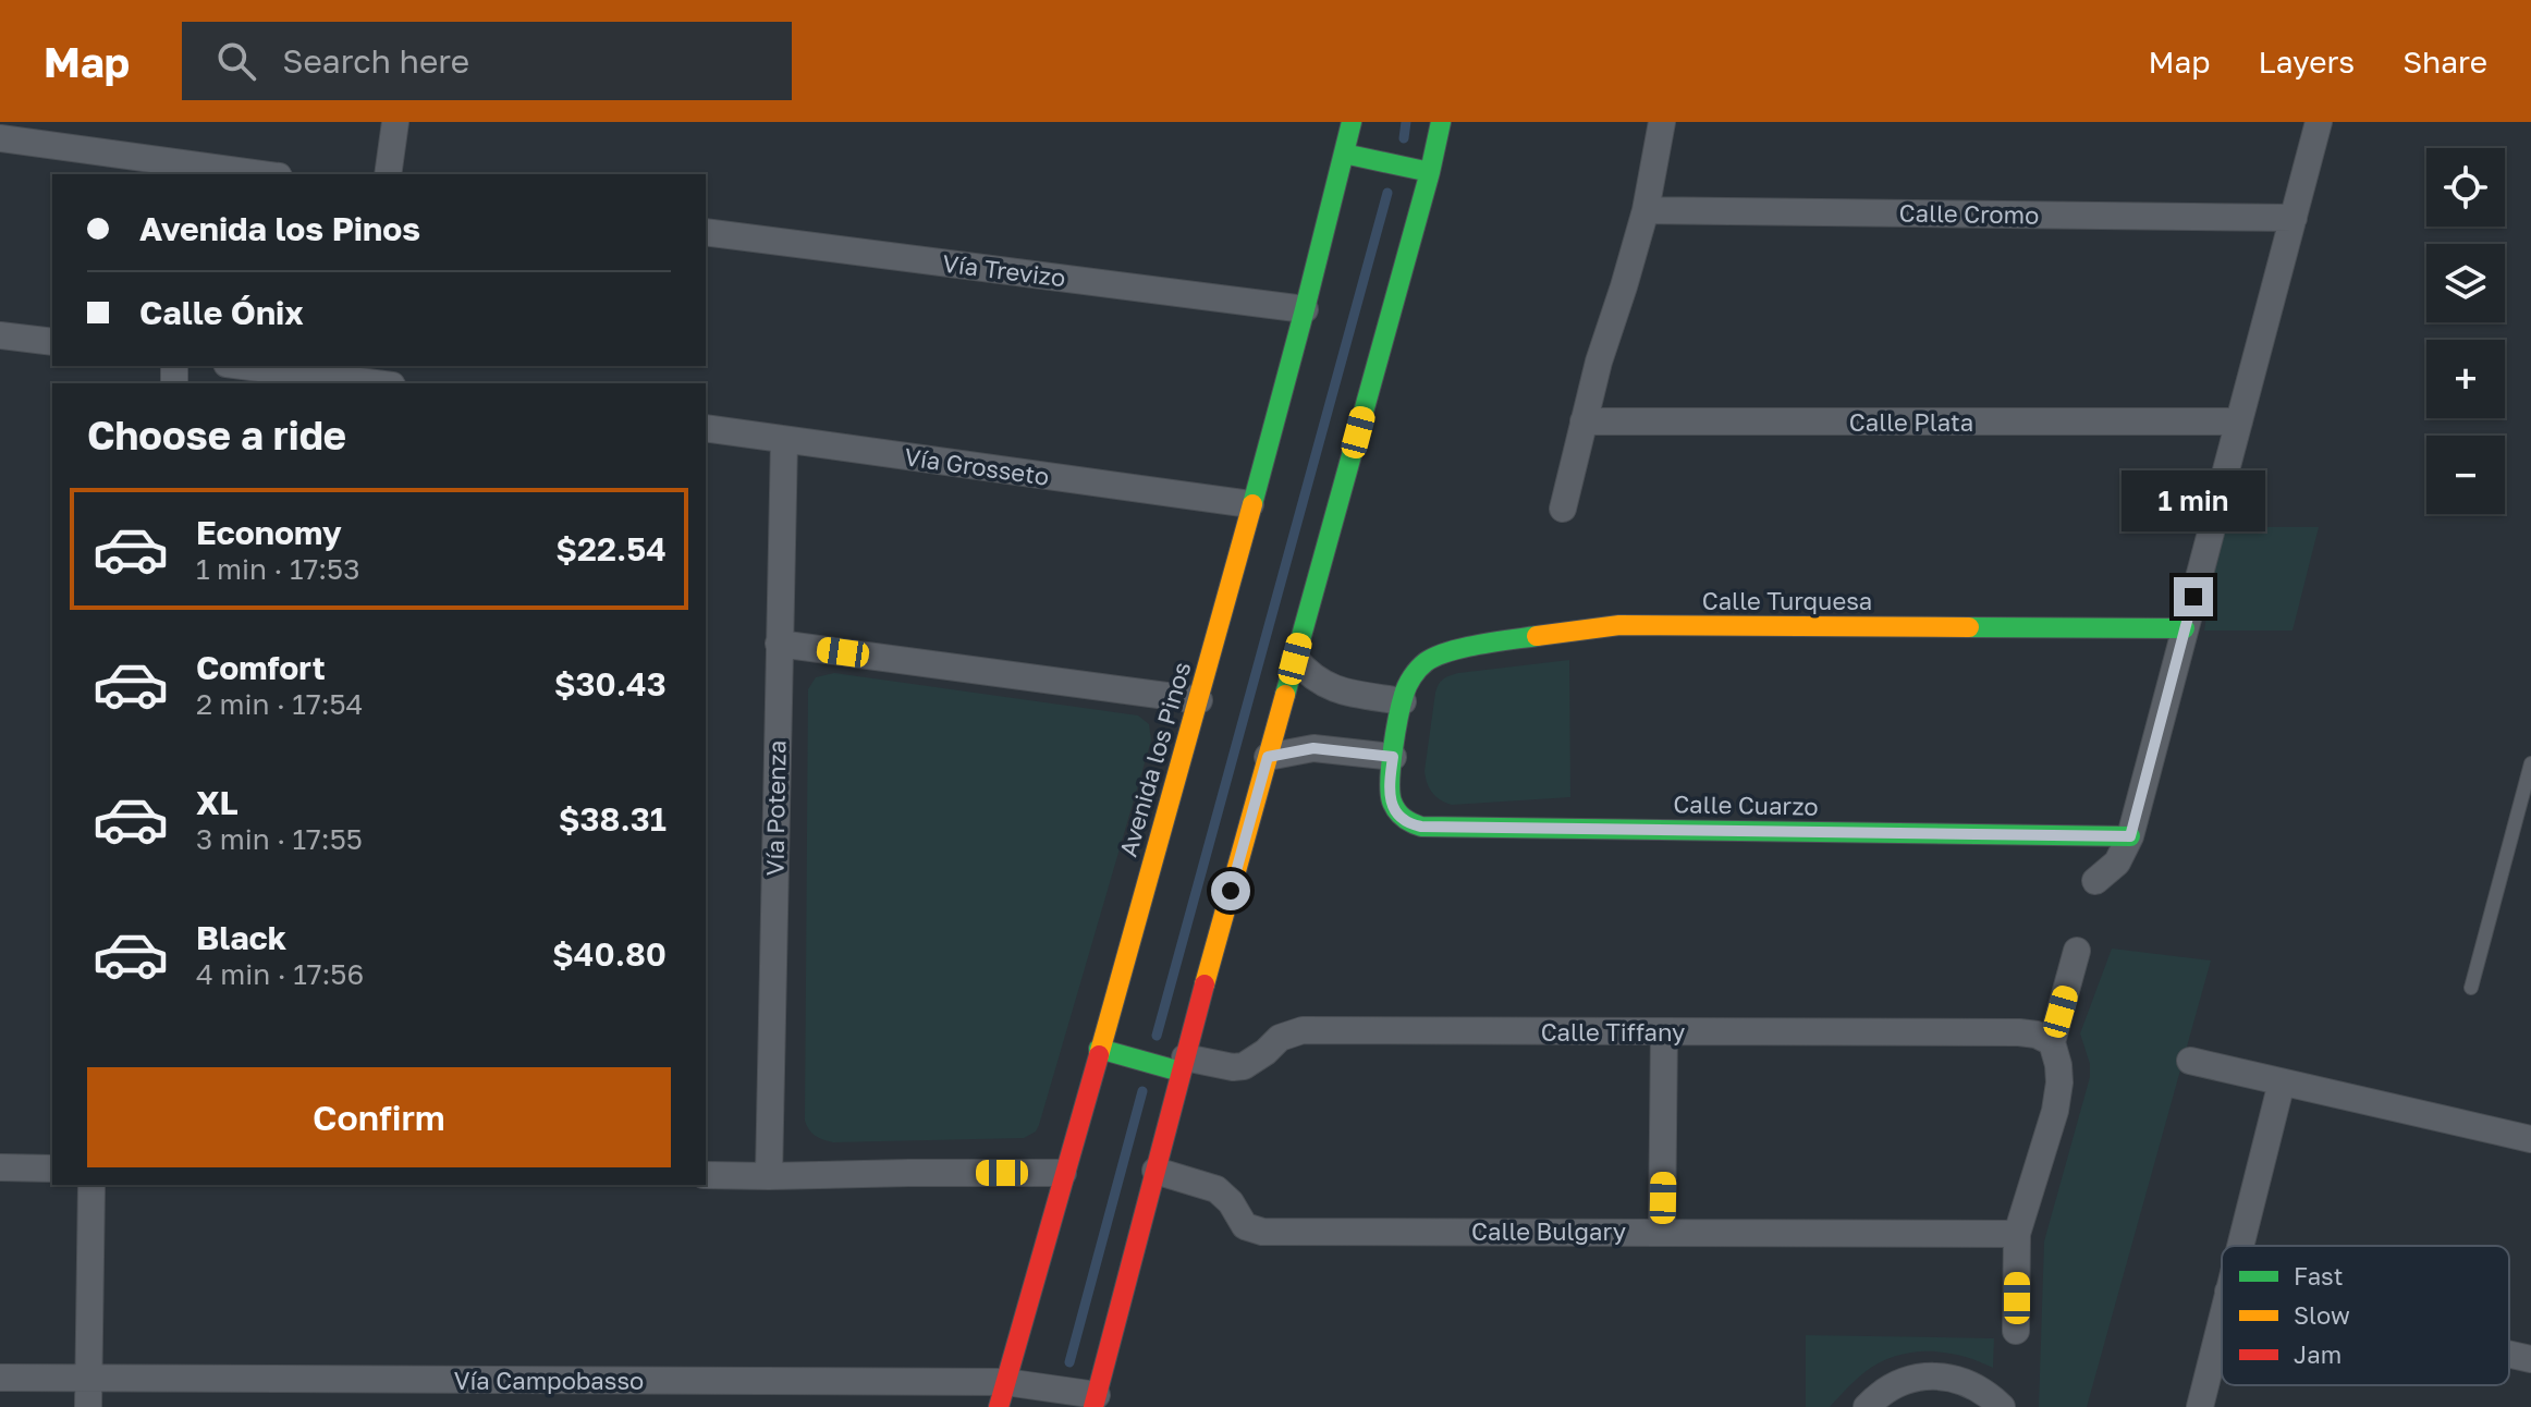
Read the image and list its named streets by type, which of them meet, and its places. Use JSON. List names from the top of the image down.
{
  "streets": {
    "street": [
      "Calle Cromo",
      "Vía Trevizo",
      "Calle Plata",
      "Vía Grosseto",
      "Calle Turquesa",
      "Avenida los Pinos",
      "Calle Cuarzo",
      "Vía Potenza",
      "Calle Tiffany",
      "Calle Bulgary",
      "Vía Campobasso"
    ]
  },
  "crossings": [
    ["Vía Trevizo", "Avenida los Pinos"],
    ["Vía Grosseto", "Avenida los Pinos"],
    ["Vía Grosseto", "Vía Potenza"],
    ["Avenida los Pinos", "Vía Campobasso"]
  ],
  "legend": ["Fast", "Slow", "Jam"],
  "page": {
    "header": "Map",
    "search": "Search here",
    "nav": ["Map", "Layers", "Share"],
    "map_buttons": ["+", "−"],
    "banner": ["Avenida los Pinos", "Calle Ónix"],
    "heading": "Choose a ride",
    "bubble": "1 min",
    "list": [
      {
        "name": "Economy",
        "note": "1 min · 17:53",
        "value": "$22.54"
      },
      {
        "name": "Comfort",
        "note": "2 min · 17:54",
        "value": "$30.43"
      },
      {
        "name": "XL",
        "note": "3 min · 17:55",
        "value": "$38.31"
      },
      {
        "name": "Black",
        "note": "4 min · 17:56",
        "value": "$40.80"
      }
    ],
    "buttons": "Confirm"
  }
}
